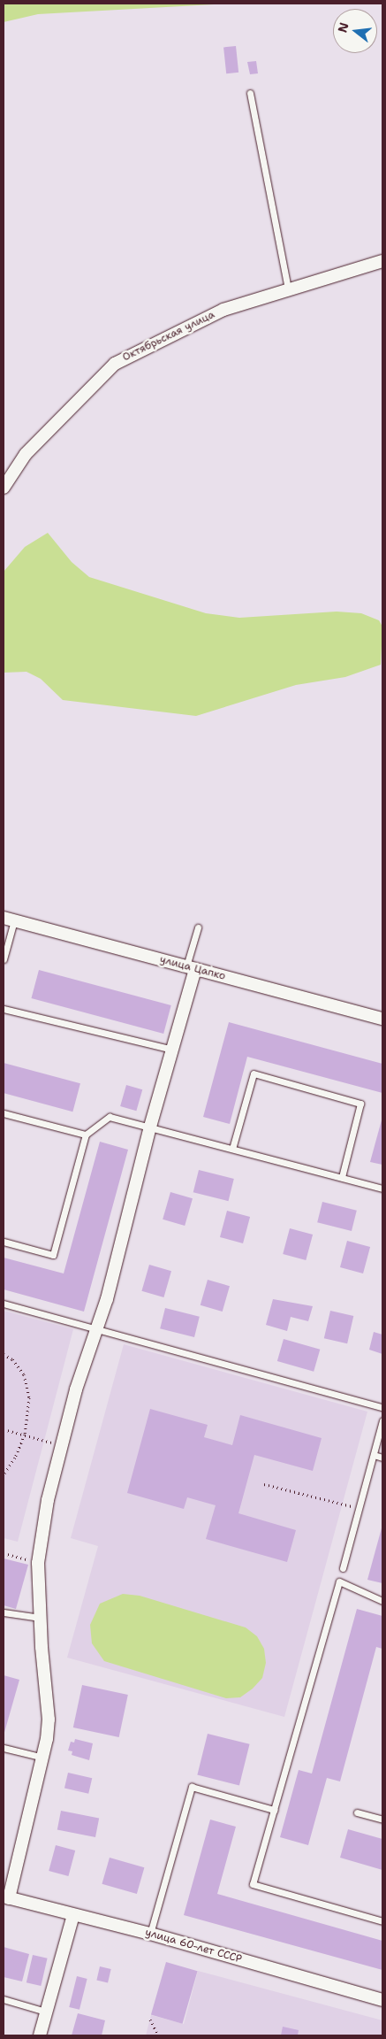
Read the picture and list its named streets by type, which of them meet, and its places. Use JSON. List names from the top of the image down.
{
  "streets": {
    "street": ["Октябрьская улица", "улица Цапко", "улица 60-лет СССР"]
  },
  "north": "left"
}
